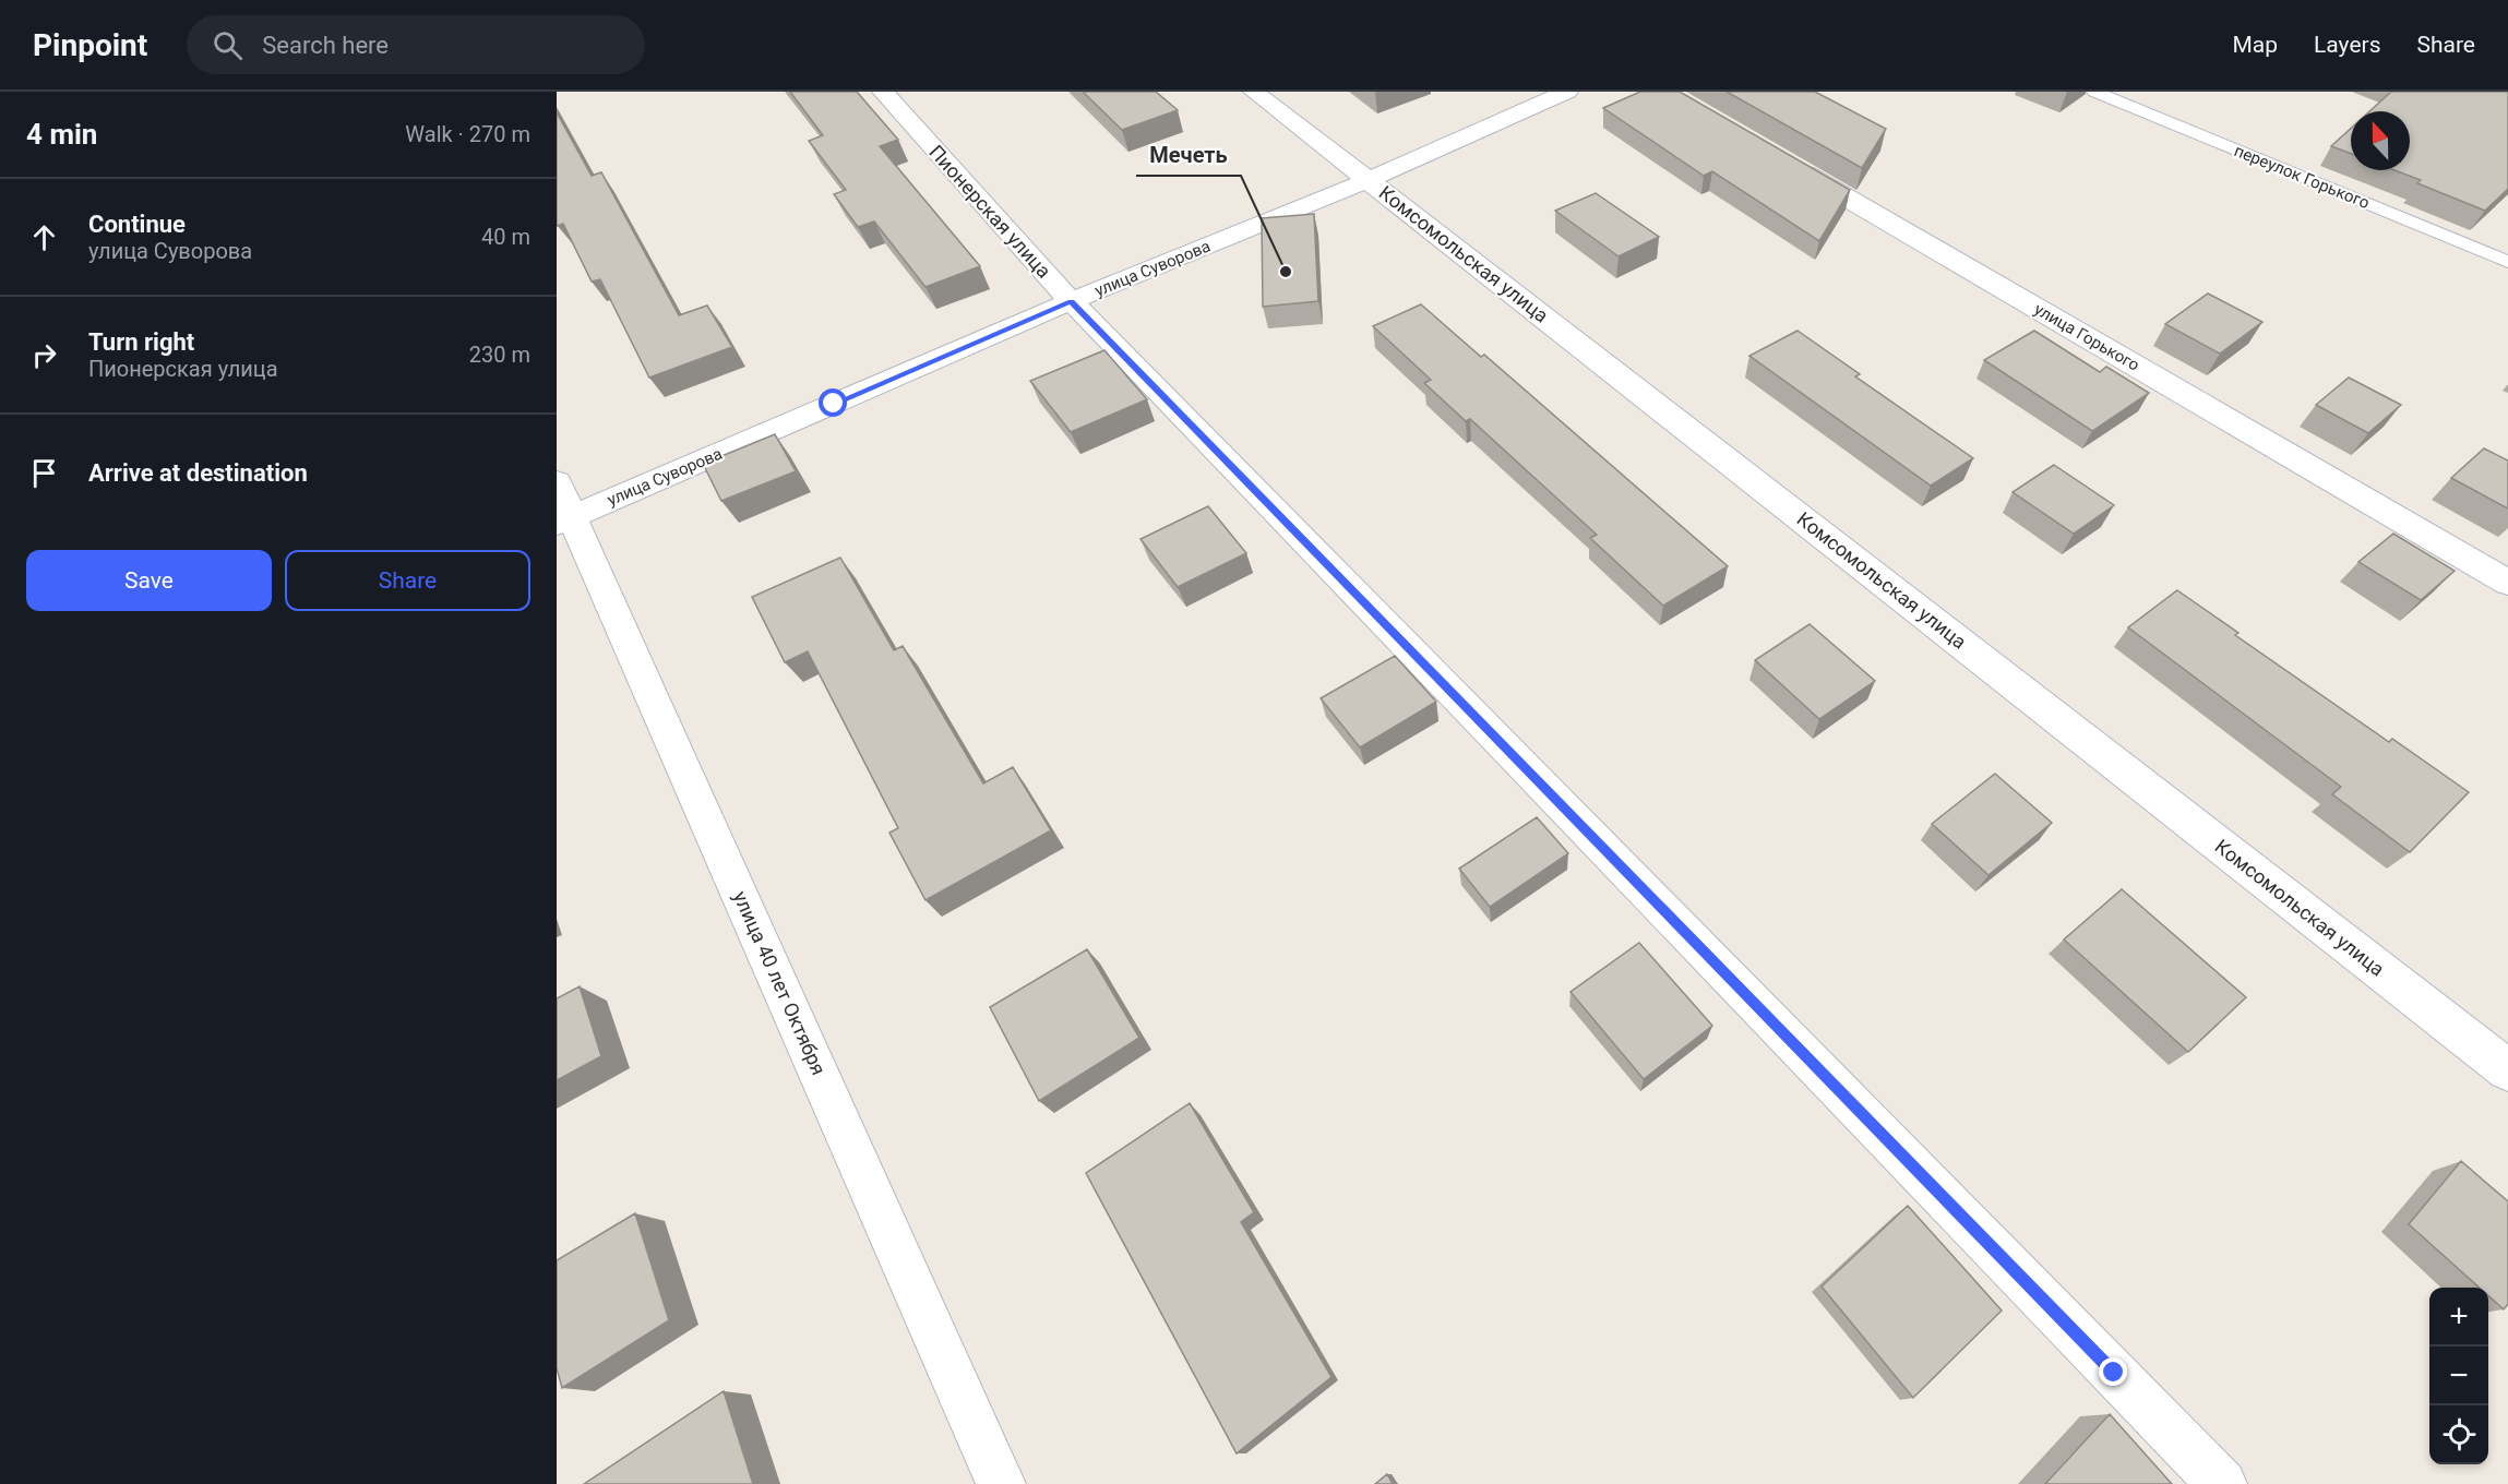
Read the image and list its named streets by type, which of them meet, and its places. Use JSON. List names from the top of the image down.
{
  "streets": {
    "street": [
      "Пионерская улица",
      "Комсомольская улица",
      "улица Суворова",
      "улица Горького",
      "улица 40 лет Октября"
    ],
    "lane": ["переулок Горького"]
  },
  "crossings": [
    ["Пионерская улица", "улица Суворова"],
    ["Комсомольская улица", "улица Суворова"],
    ["улица Суворова", "улица 40 лет Октября"]
  ],
  "places": ["Мечеть"],
  "north": "top",
  "page": {
    "header": "Pinpoint",
    "search": "Search here",
    "nav": ["Map", "Layers", "Share"],
    "heading": ["4 min", "Walk · 270 m"],
    "list": [
      ["Continue", "улица Суворова", "40 m"],
      ["Turn right", "Пионерская улица", "230 m"],
      "Arrive at destination"
    ],
    "buttons": ["Save", "Share"],
    "map_buttons": ["+", "−"]
  }
}
